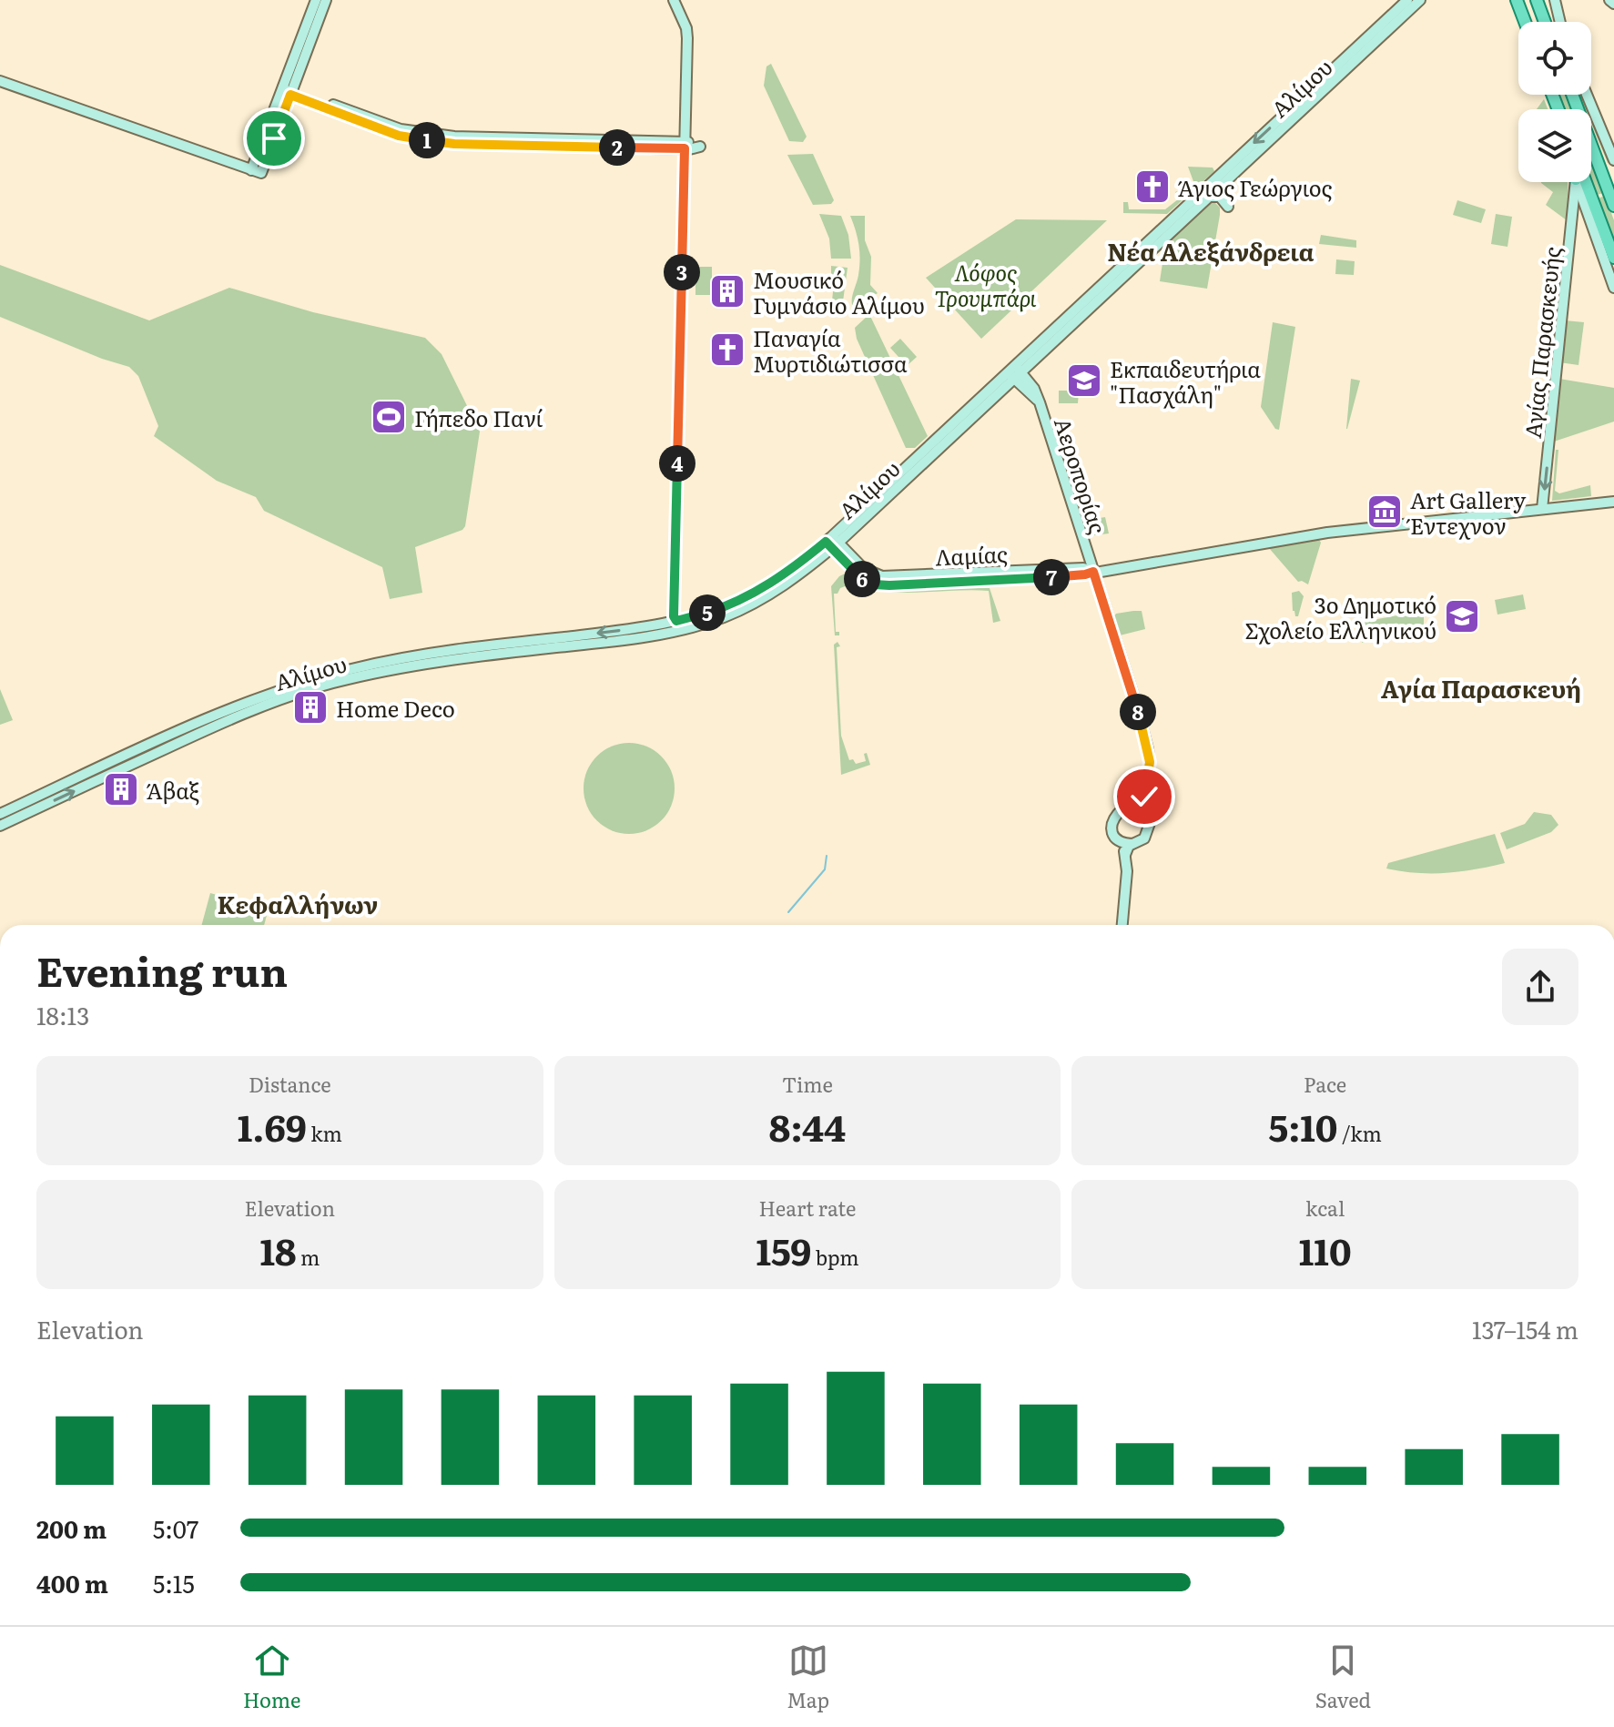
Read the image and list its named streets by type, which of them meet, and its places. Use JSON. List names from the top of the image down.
{
  "streets": {
    "main road": [
      "Αλίμου",
      "Αγίας Παρασκευής",
      "Αεροπορίας",
      "Λαμίας"
    ]
  },
  "crossings": [
    ["Αλίμου", "Αεροπορίας"],
    ["Αλίμου", "Λαμίας"],
    ["Αγίας Παρασκευής", "Λαμίας"],
    ["Αεροπορίας", "Λαμίας"]
  ],
  "districts": ["Νέα Αλεξάνδρεια", "Αγία Παρασκευή", "Κεφαλλήνων"],
  "parks": ["Λόφος Τρουμπάρι"],
  "places": {
    "church": ["Άγιος Γεώργιος", "Παναγία Μυρτιδιώτισσα"],
    "building": ["Μουσικό Γυμνάσιο Αλίμου", "Home Deco", "Άβαξ"],
    "school or university": ["Εκπαιδευτήρια \"Πασχάλη\"", "3ο Δημοτικό Σχολείο Ελληνικού"],
    "sports": ["Γήπεδο Πανί"],
    "museum": ["Art Gallery Έντεχνον"]
  },
  "page": {
    "pins": [
      "1",
      "2",
      "3",
      "4",
      "7",
      "6",
      "5",
      "8"
    ],
    "heading": ["Evening run", "18:13"],
    "stats": [
      ["Distance", "1.69 km"],
      ["Time", "8:44"],
      ["Pace", "5:10 /km"],
      ["Elevation", "18 m"],
      ["Heart rate", "159 bpm"],
      ["kcal", "110"]
    ],
    "chart": ["Elevation", "137–154 m"],
    "list": [
      {
        "name": "200 m",
        "note": "5:07"
      },
      {
        "name": "400 m",
        "note": "5:15"
      }
    ],
    "tabs": ["Home", "Map", "Saved"]
  }
}
